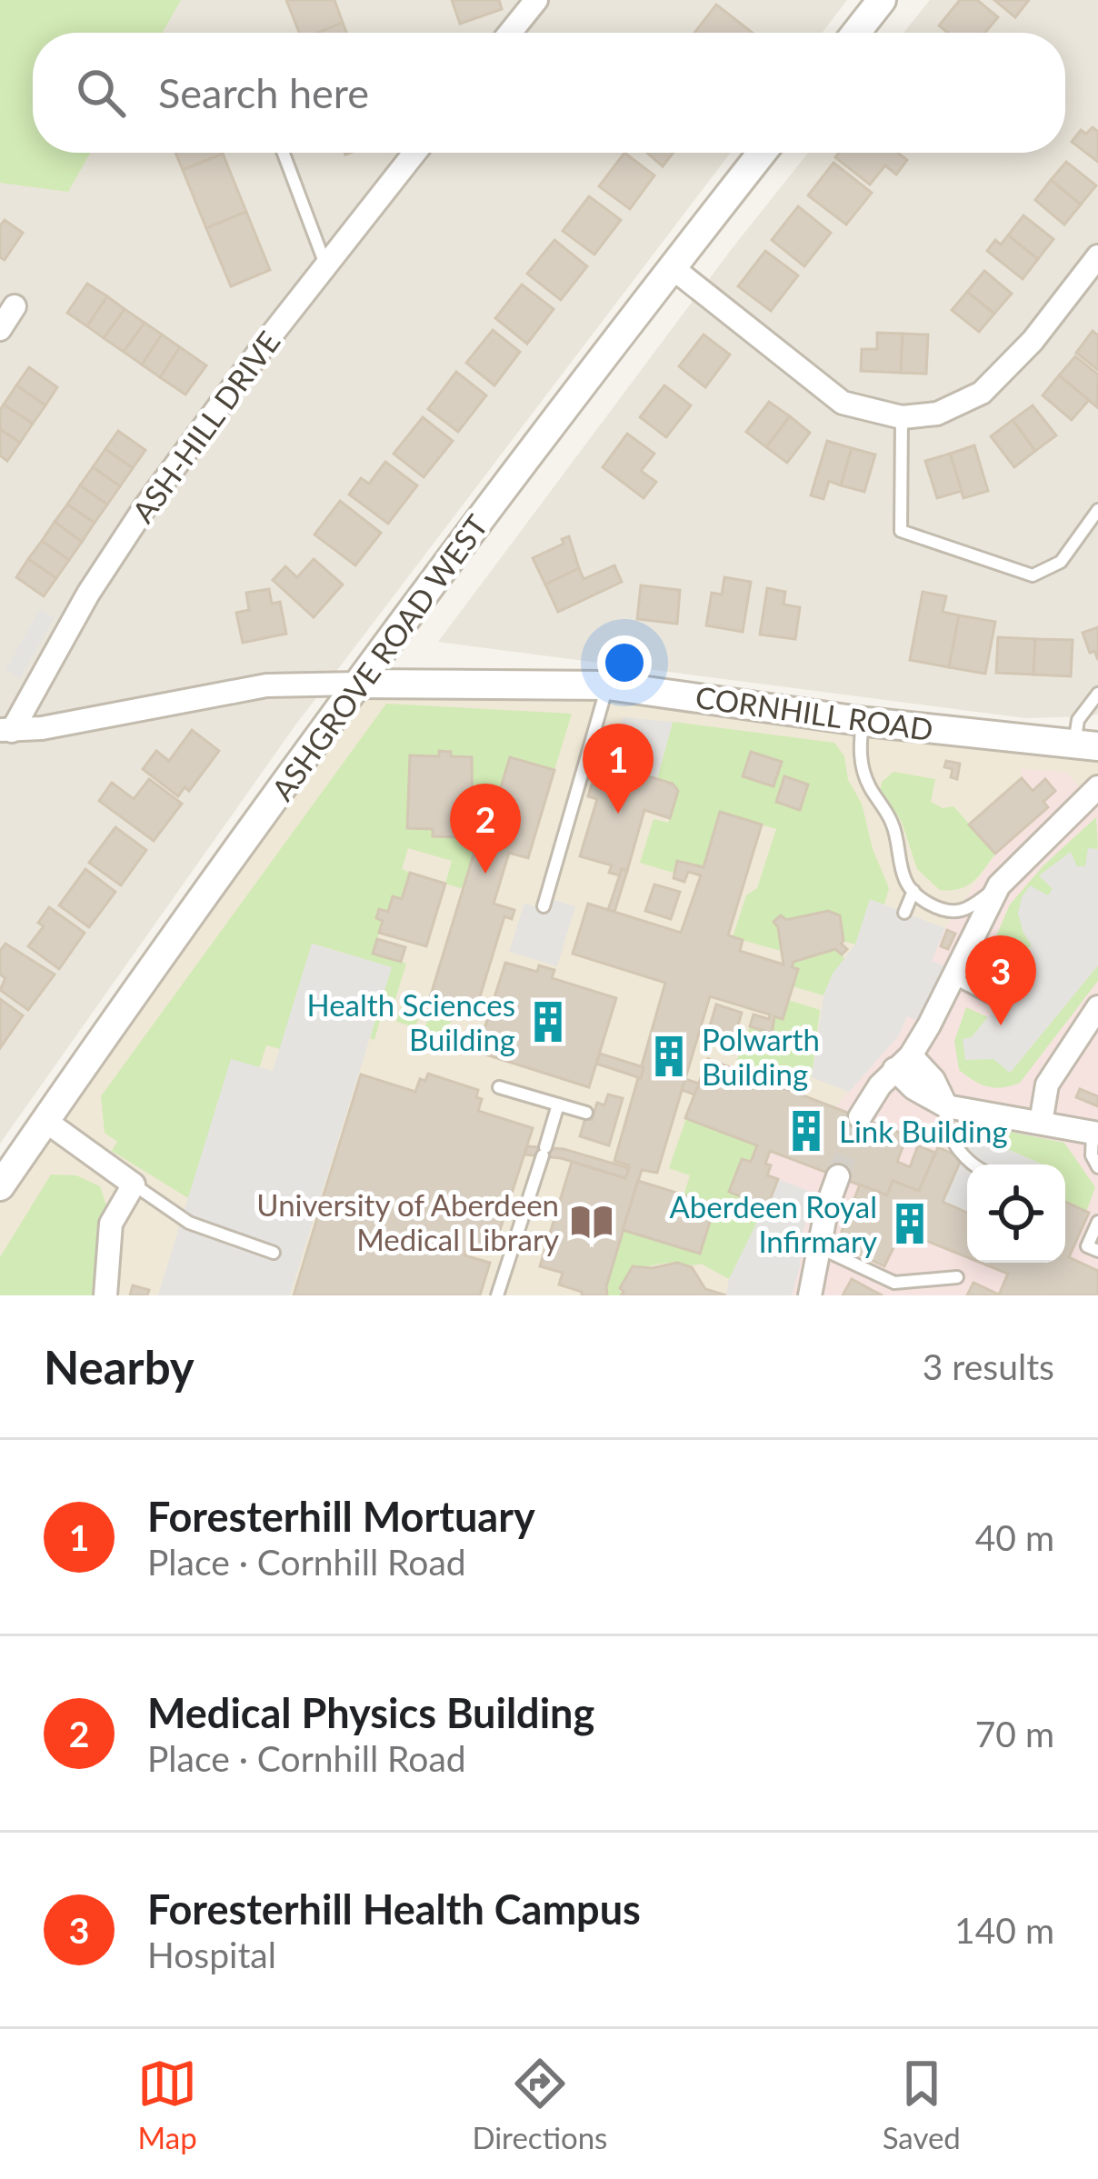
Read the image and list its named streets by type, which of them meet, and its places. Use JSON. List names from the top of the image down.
{
  "streets": {
    "street": ["ASH-HILL DRIVE", "ASHGROVE ROAD WEST", "CORNHILL ROAD"]
  },
  "crossings": [
    ["ASHGROVE ROAD WEST", "CORNHILL ROAD"]
  ],
  "places": {
    "building": [
      "Health Sciences Building",
      "Polwarth Building",
      "Link Building",
      "Aberdeen Royal Infirmary"
    ],
    "library": ["University of Aberdeen Medical Library"]
  },
  "page": {
    "search": "Search here",
    "pins": ["1", "2", "3"],
    "heading": ["Nearby", "3 results"],
    "list": [
      {
        "mark": "1",
        "name": "Foresterhill Mortuary",
        "note": "Place · Cornhill Road",
        "value": "40 m"
      },
      {
        "mark": "2",
        "name": "Medical Physics Building",
        "note": "Place · Cornhill Road",
        "value": "70 m"
      },
      {
        "mark": "3",
        "name": "Foresterhill Health Campus",
        "note": "Hospital",
        "value": "140 m"
      }
    ],
    "nav": ["Map", "Directions", "Saved"]
  }
}
